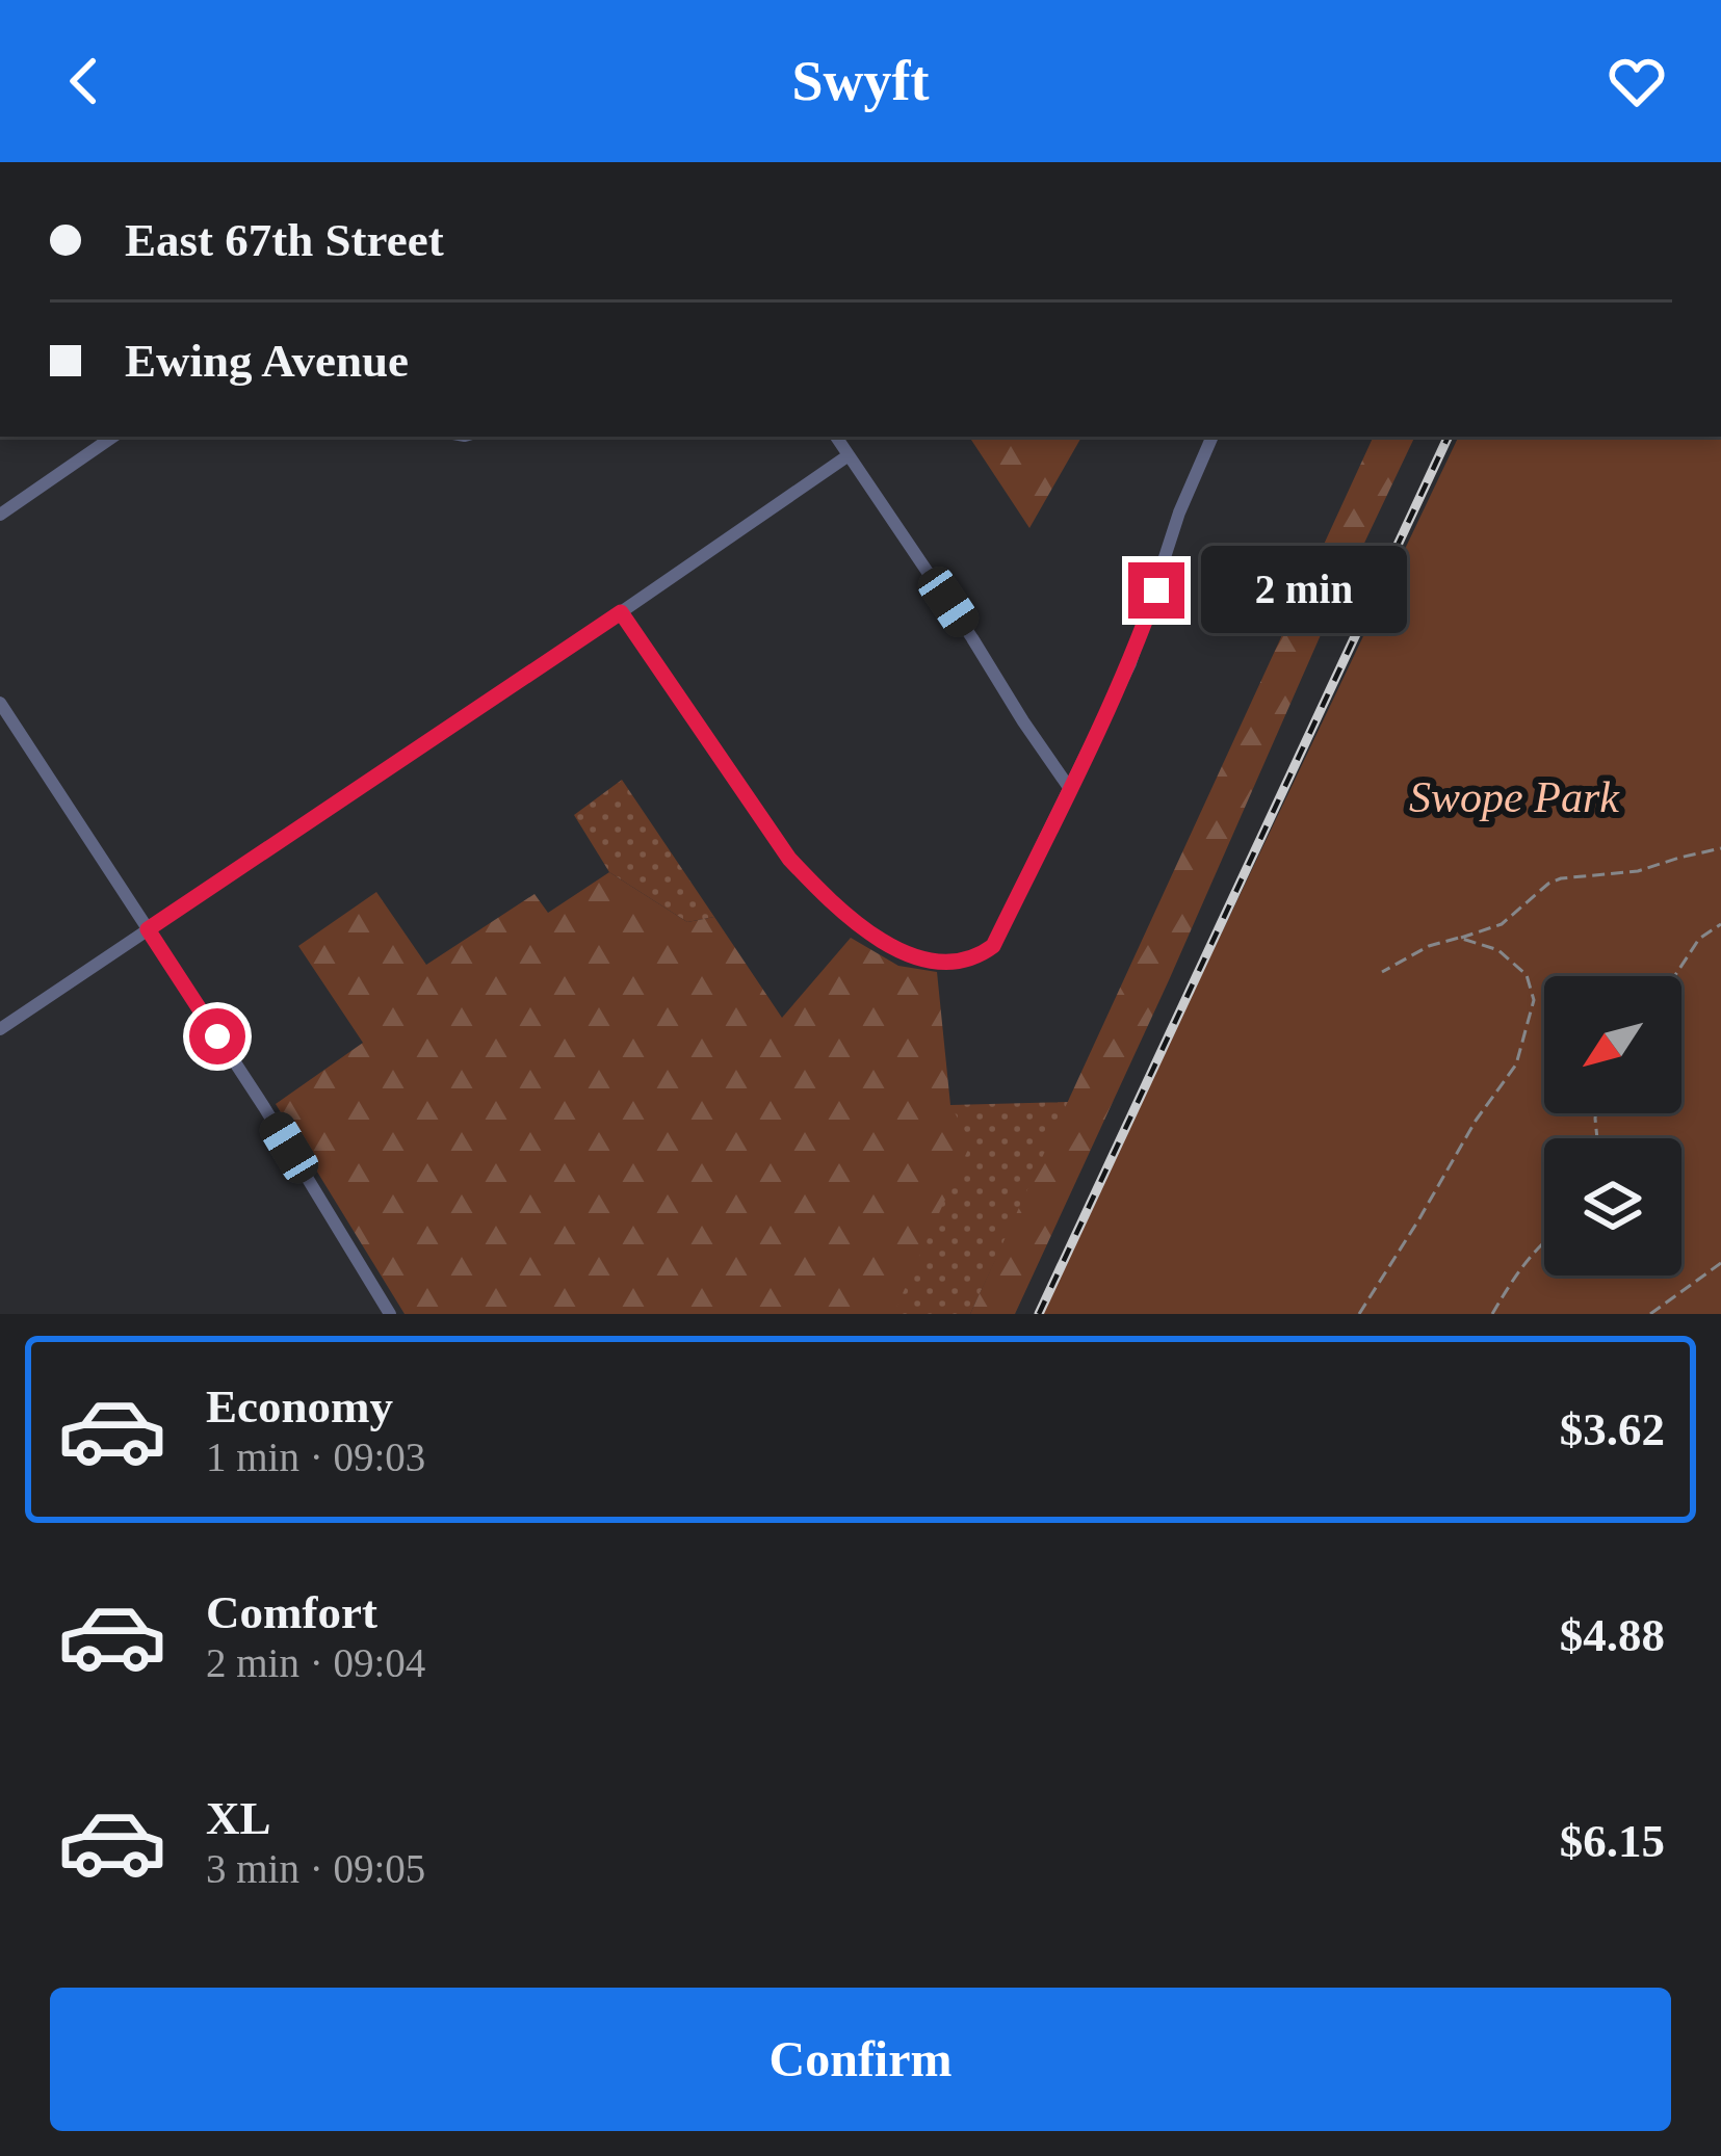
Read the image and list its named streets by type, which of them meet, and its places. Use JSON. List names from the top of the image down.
{
  "parks": ["Swope Park"],
  "north": "bottom left",
  "page": {
    "header": "Swyft",
    "banner": ["East 67th Street", "Ewing Avenue"],
    "bubble": "2 min",
    "list": [
      {
        "name": "Economy",
        "note": "1 min · 09:03",
        "value": "$3.62"
      },
      {
        "name": "Comfort",
        "note": "2 min · 09:04",
        "value": "$4.88"
      },
      {
        "name": "XL",
        "note": "3 min · 09:05",
        "value": "$6.15"
      }
    ],
    "buttons": "Confirm"
  }
}
